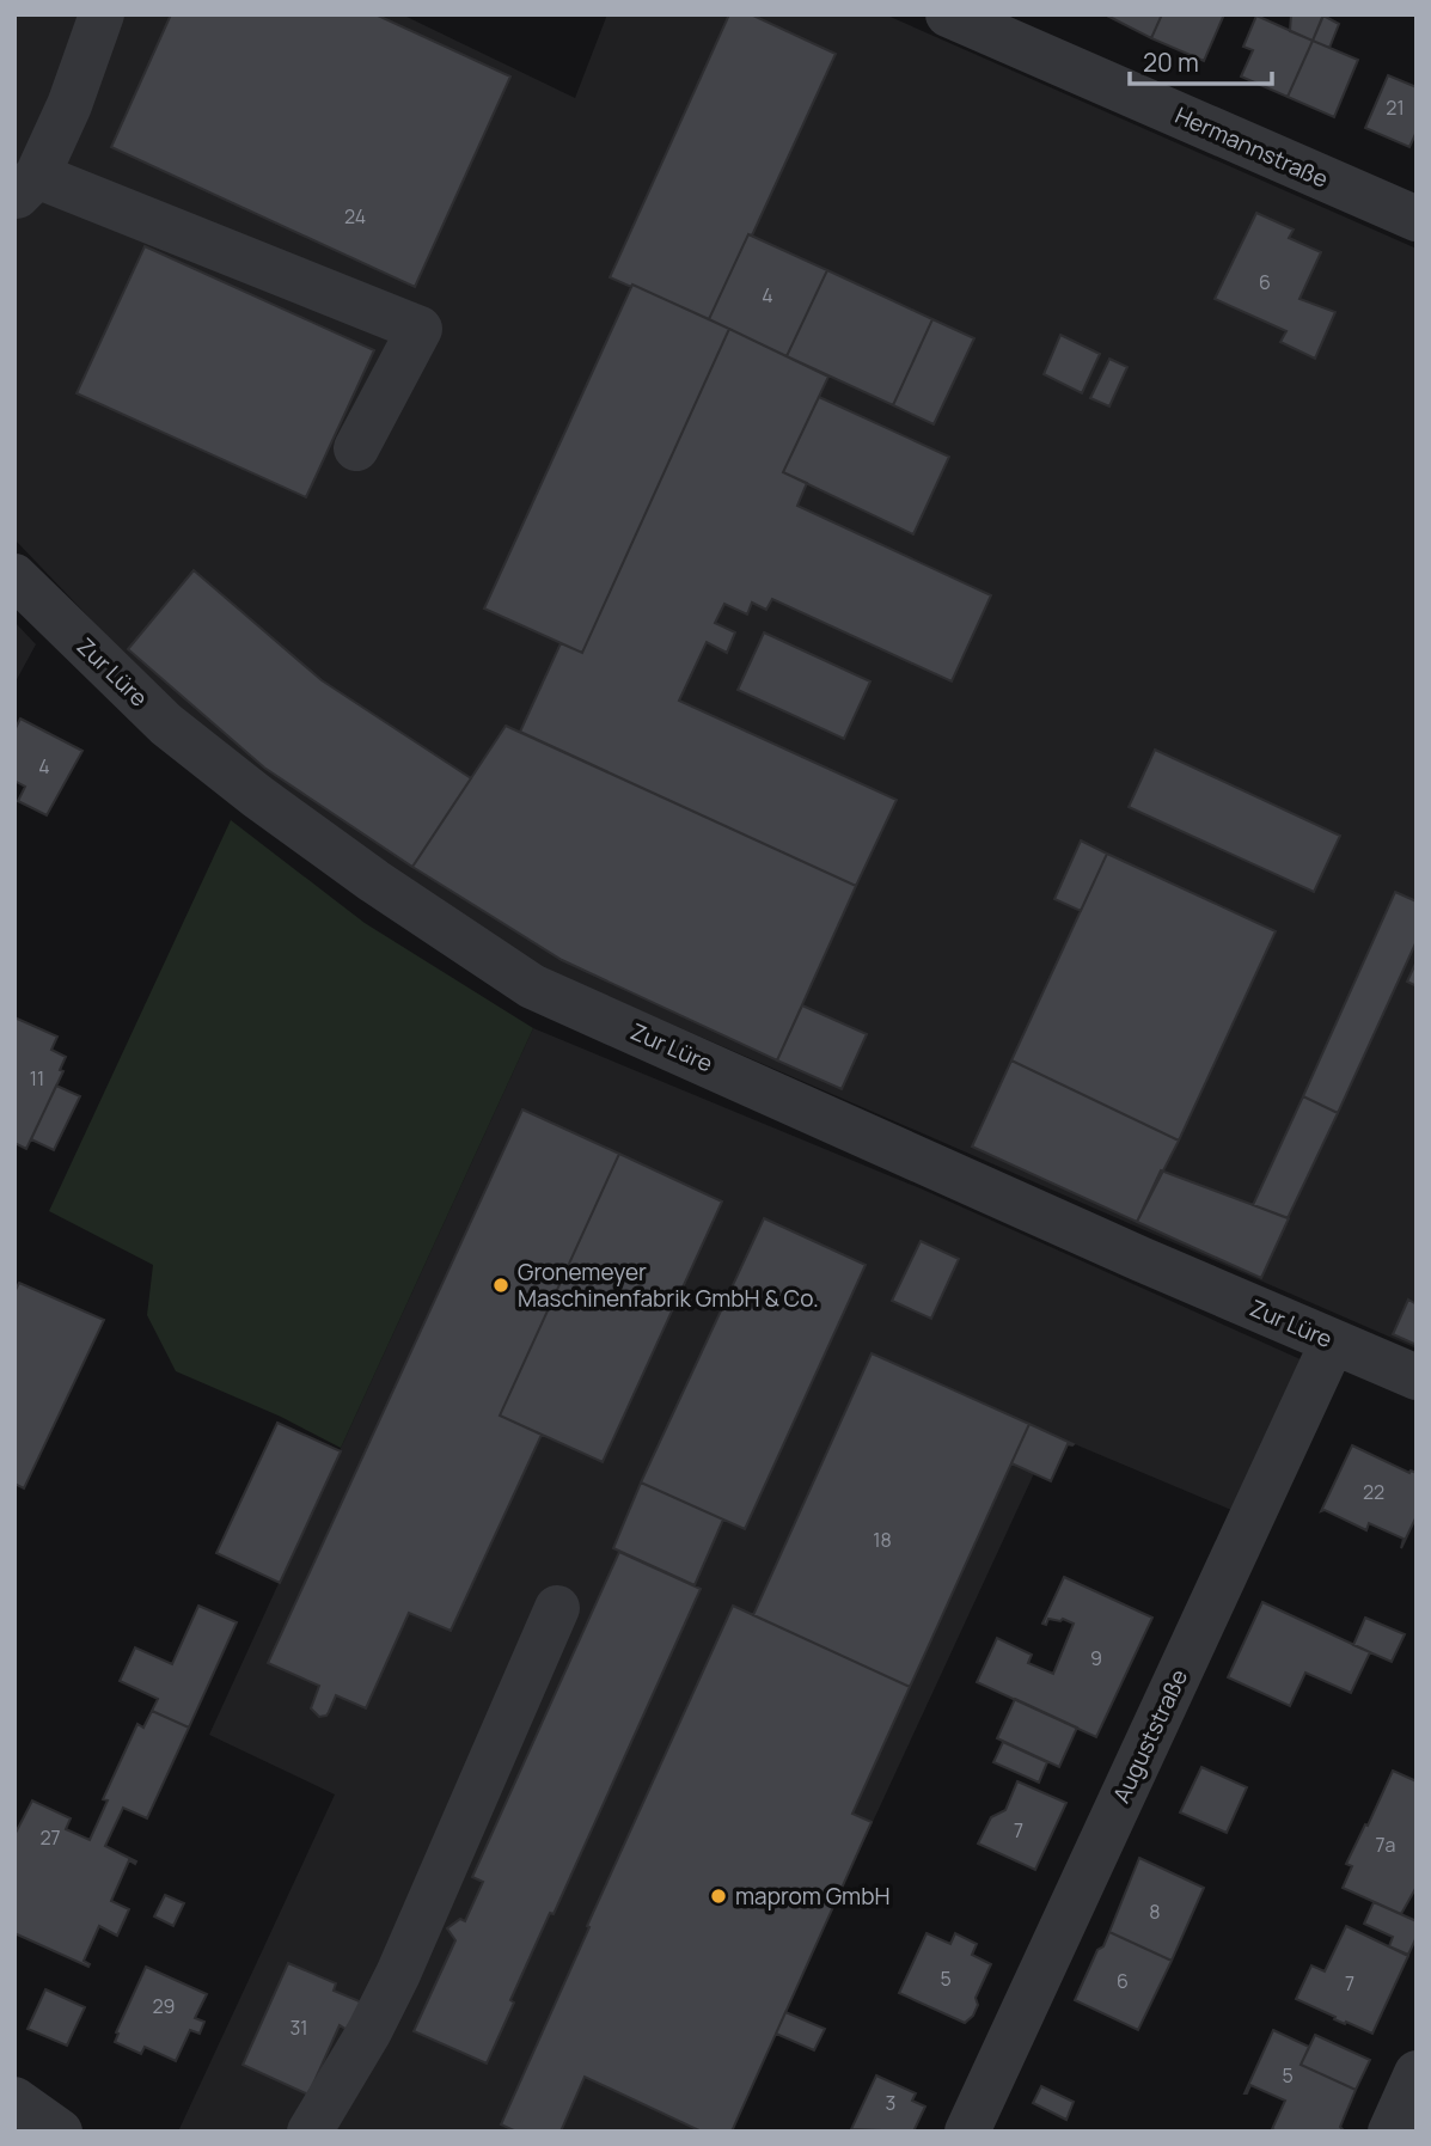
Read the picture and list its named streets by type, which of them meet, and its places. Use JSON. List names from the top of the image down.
{
  "streets": {
    "street": ["Hermannstraße", "Zur Lüre", "Auguststraße"]
  },
  "crossings": [
    ["Zur Lüre", "Auguststraße"]
  ],
  "places": ["Gronemeyer Maschinenfabrik GmbH & Co.", "maprom GmbH"],
  "house_numbers": [
    "21",
    "24",
    "6",
    "4",
    "4",
    "11",
    "22",
    "18",
    "9",
    "7",
    "27",
    "7a",
    "8",
    "5",
    "6",
    "7",
    "29",
    "31",
    "5",
    "3"
  ],
  "scale_bar": "20 m"
}
